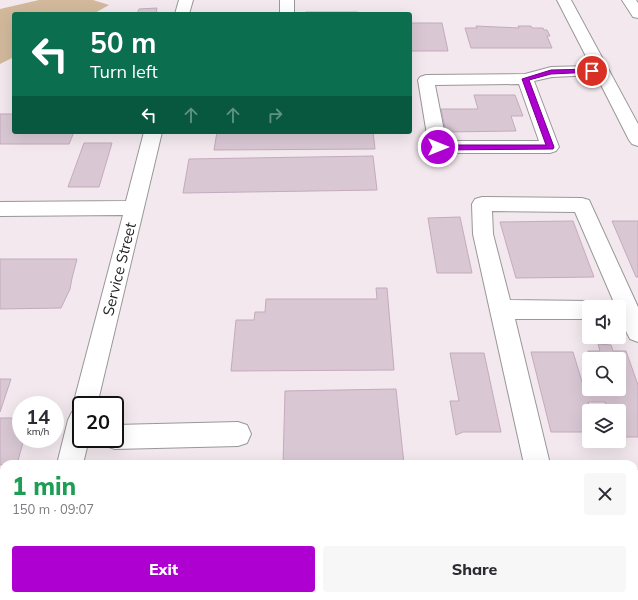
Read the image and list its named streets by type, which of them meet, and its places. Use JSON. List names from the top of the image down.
{
  "streets": {
    "street": ["Service Street"]
  },
  "page": {
    "turn": ["50 m", "Turn left"],
    "speed": "14 km/h",
    "limit": "20",
    "heading": ["1 min", "150 m · 09:07"],
    "buttons": ["Exit", "Share"]
  }
}
